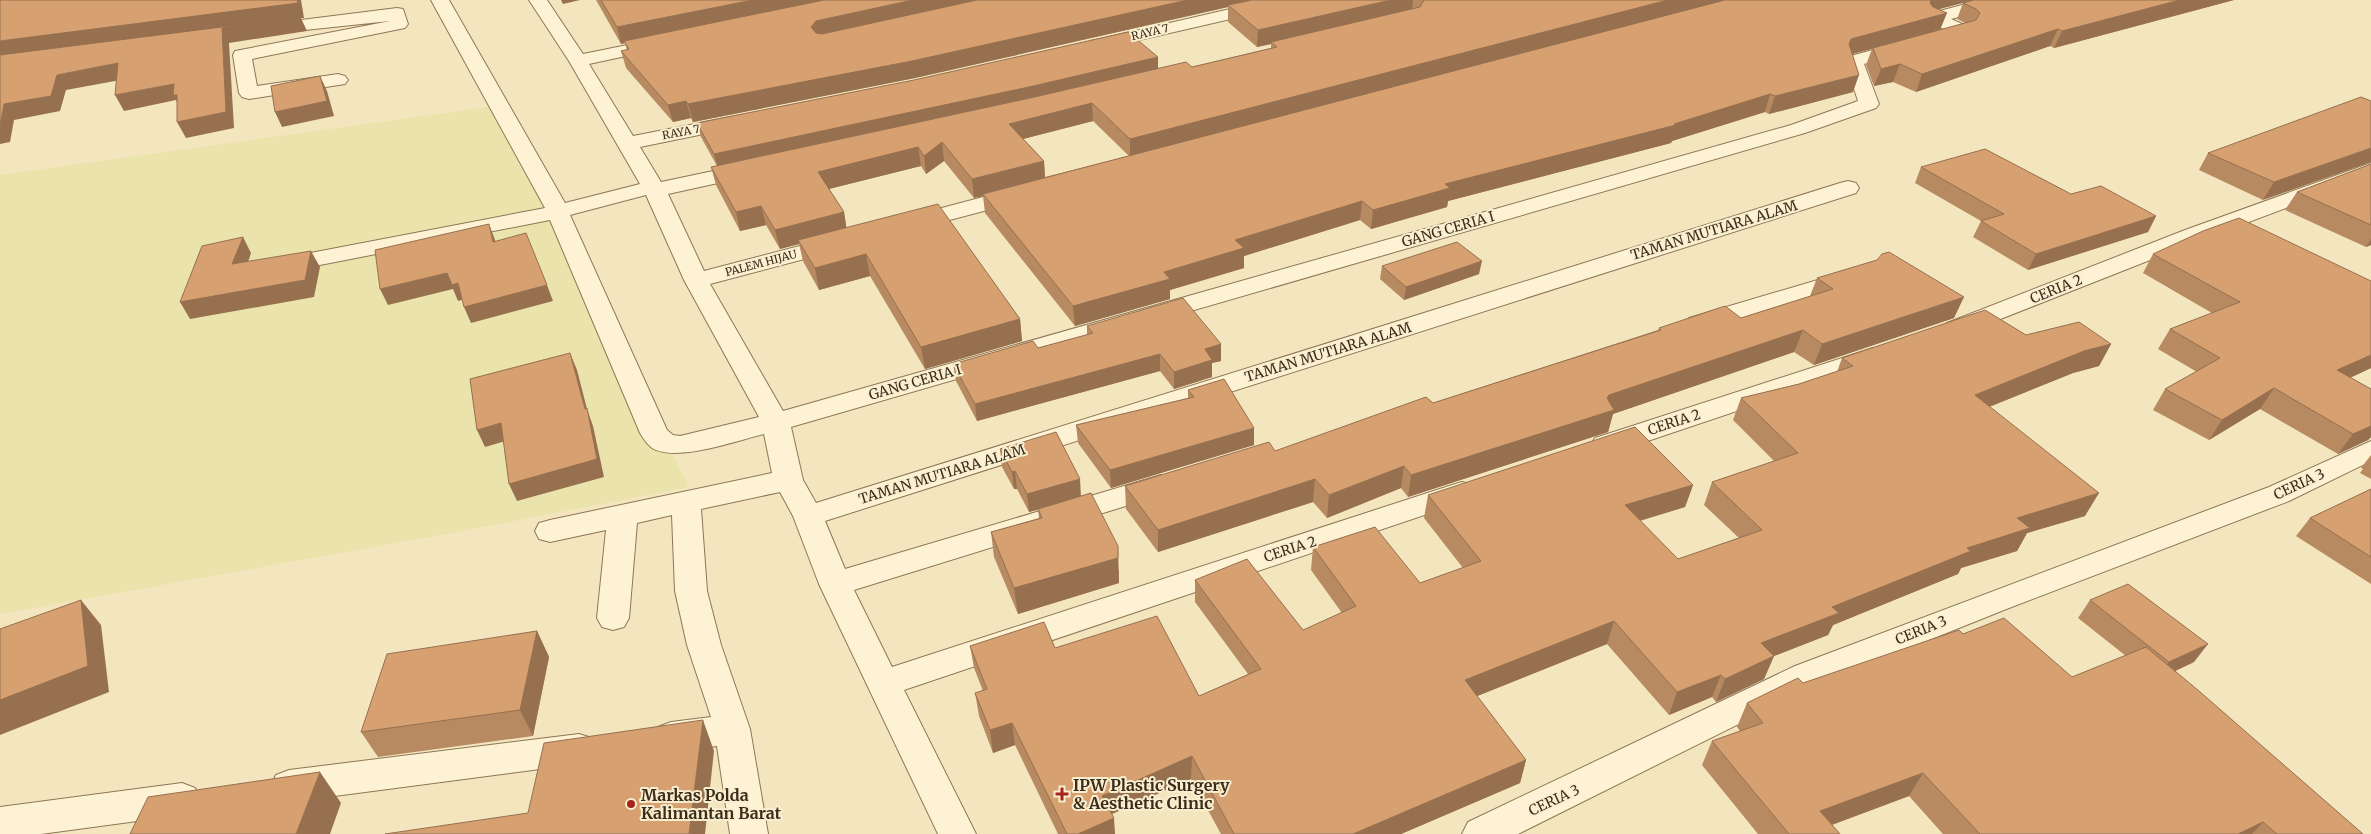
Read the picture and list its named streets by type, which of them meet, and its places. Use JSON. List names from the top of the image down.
{
  "streets": {
    "street": [
      "RAYA 7",
      "GANG CERIA I",
      "TAMAN MUTIARA ALAM",
      "PALEM HIJAU",
      "CERIA 2",
      "CERIA 3"
    ]
  },
  "places": {
    "health": ["IPW Plastic Surgery & Aesthetic Clinic"],
    "other": ["Markas Polda Kalimantan Barat"]
  }
}
